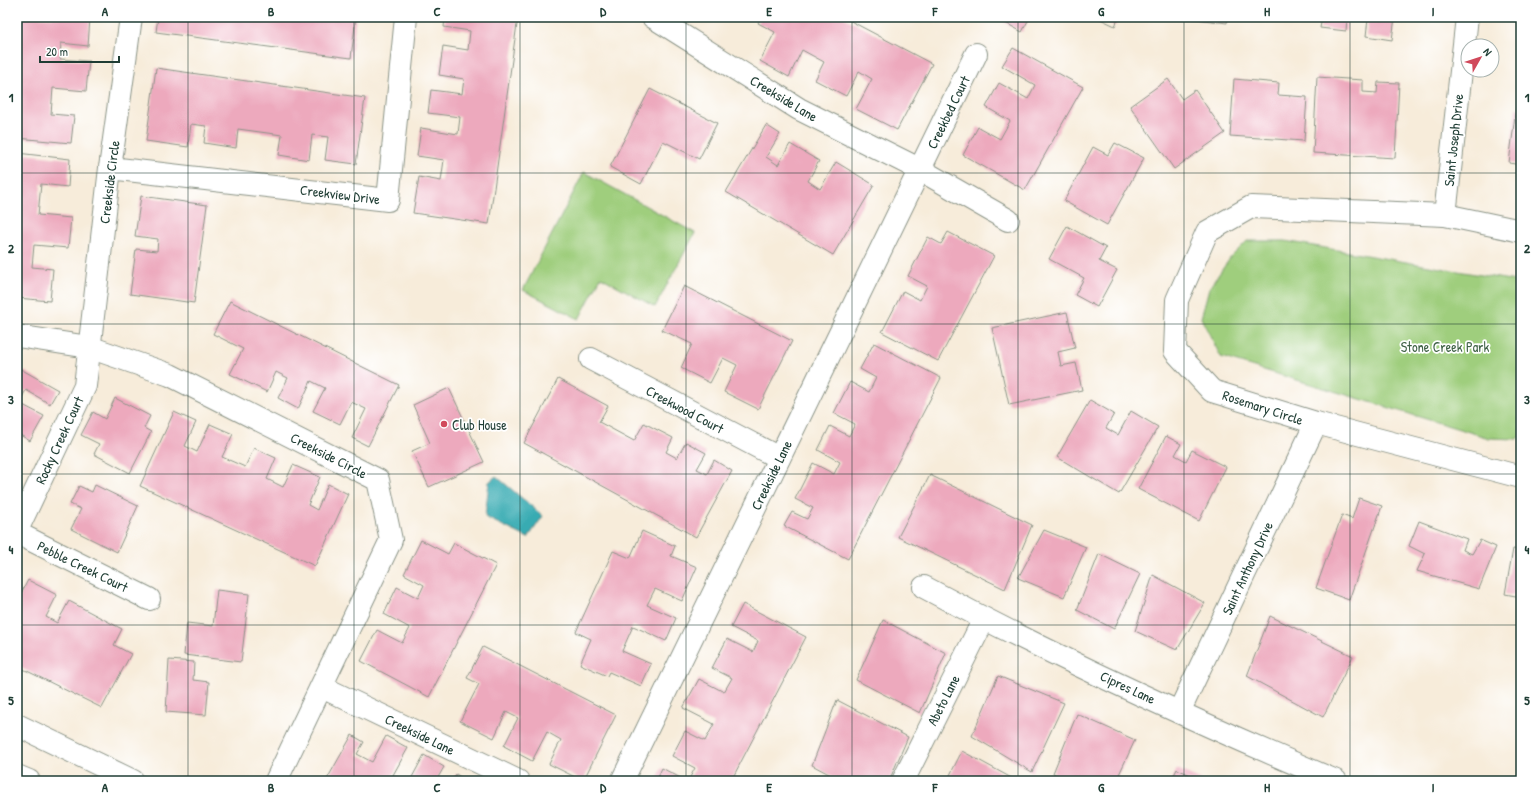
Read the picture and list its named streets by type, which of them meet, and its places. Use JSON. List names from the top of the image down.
{
  "streets": {
    "street": [
      "Creekside Lane",
      "Creekbed Court",
      "Saint Joseph Drive",
      "Creekside Circle",
      "Creekview Drive",
      "Rosemary Circle",
      "Creekwood Court",
      "Rocky Creek Court",
      "Pebble Creek Court",
      "Saint Anthony Drive",
      "Cipres Lane",
      "Abeto Lane"
    ]
  },
  "crossings": [
    ["Creekside Lane", "Creekbed Court"],
    ["Creekside Lane", "Creekside Circle"],
    ["Creekside Lane", "Creekwood Court"],
    ["Saint Joseph Drive", "Rosemary Circle"],
    ["Creekside Circle", "Creekview Drive"],
    ["Creekside Circle", "Rocky Creek Court"],
    ["Rosemary Circle", "Saint Anthony Drive"],
    ["Saint Anthony Drive", "Cipres Lane"],
    ["Cipres Lane", "Abeto Lane"]
  ],
  "parks": ["Stone Creek Park"],
  "places": ["Club House"],
  "scale_bar": "20 m",
  "north": "top right",
  "grid": {
    "columns": [
      "A",
      "B",
      "C",
      "D",
      "E",
      "F",
      "G",
      "H",
      "I"
    ],
    "rows": [
      "1",
      "2",
      "3",
      "4",
      "5"
    ]
  }
}
